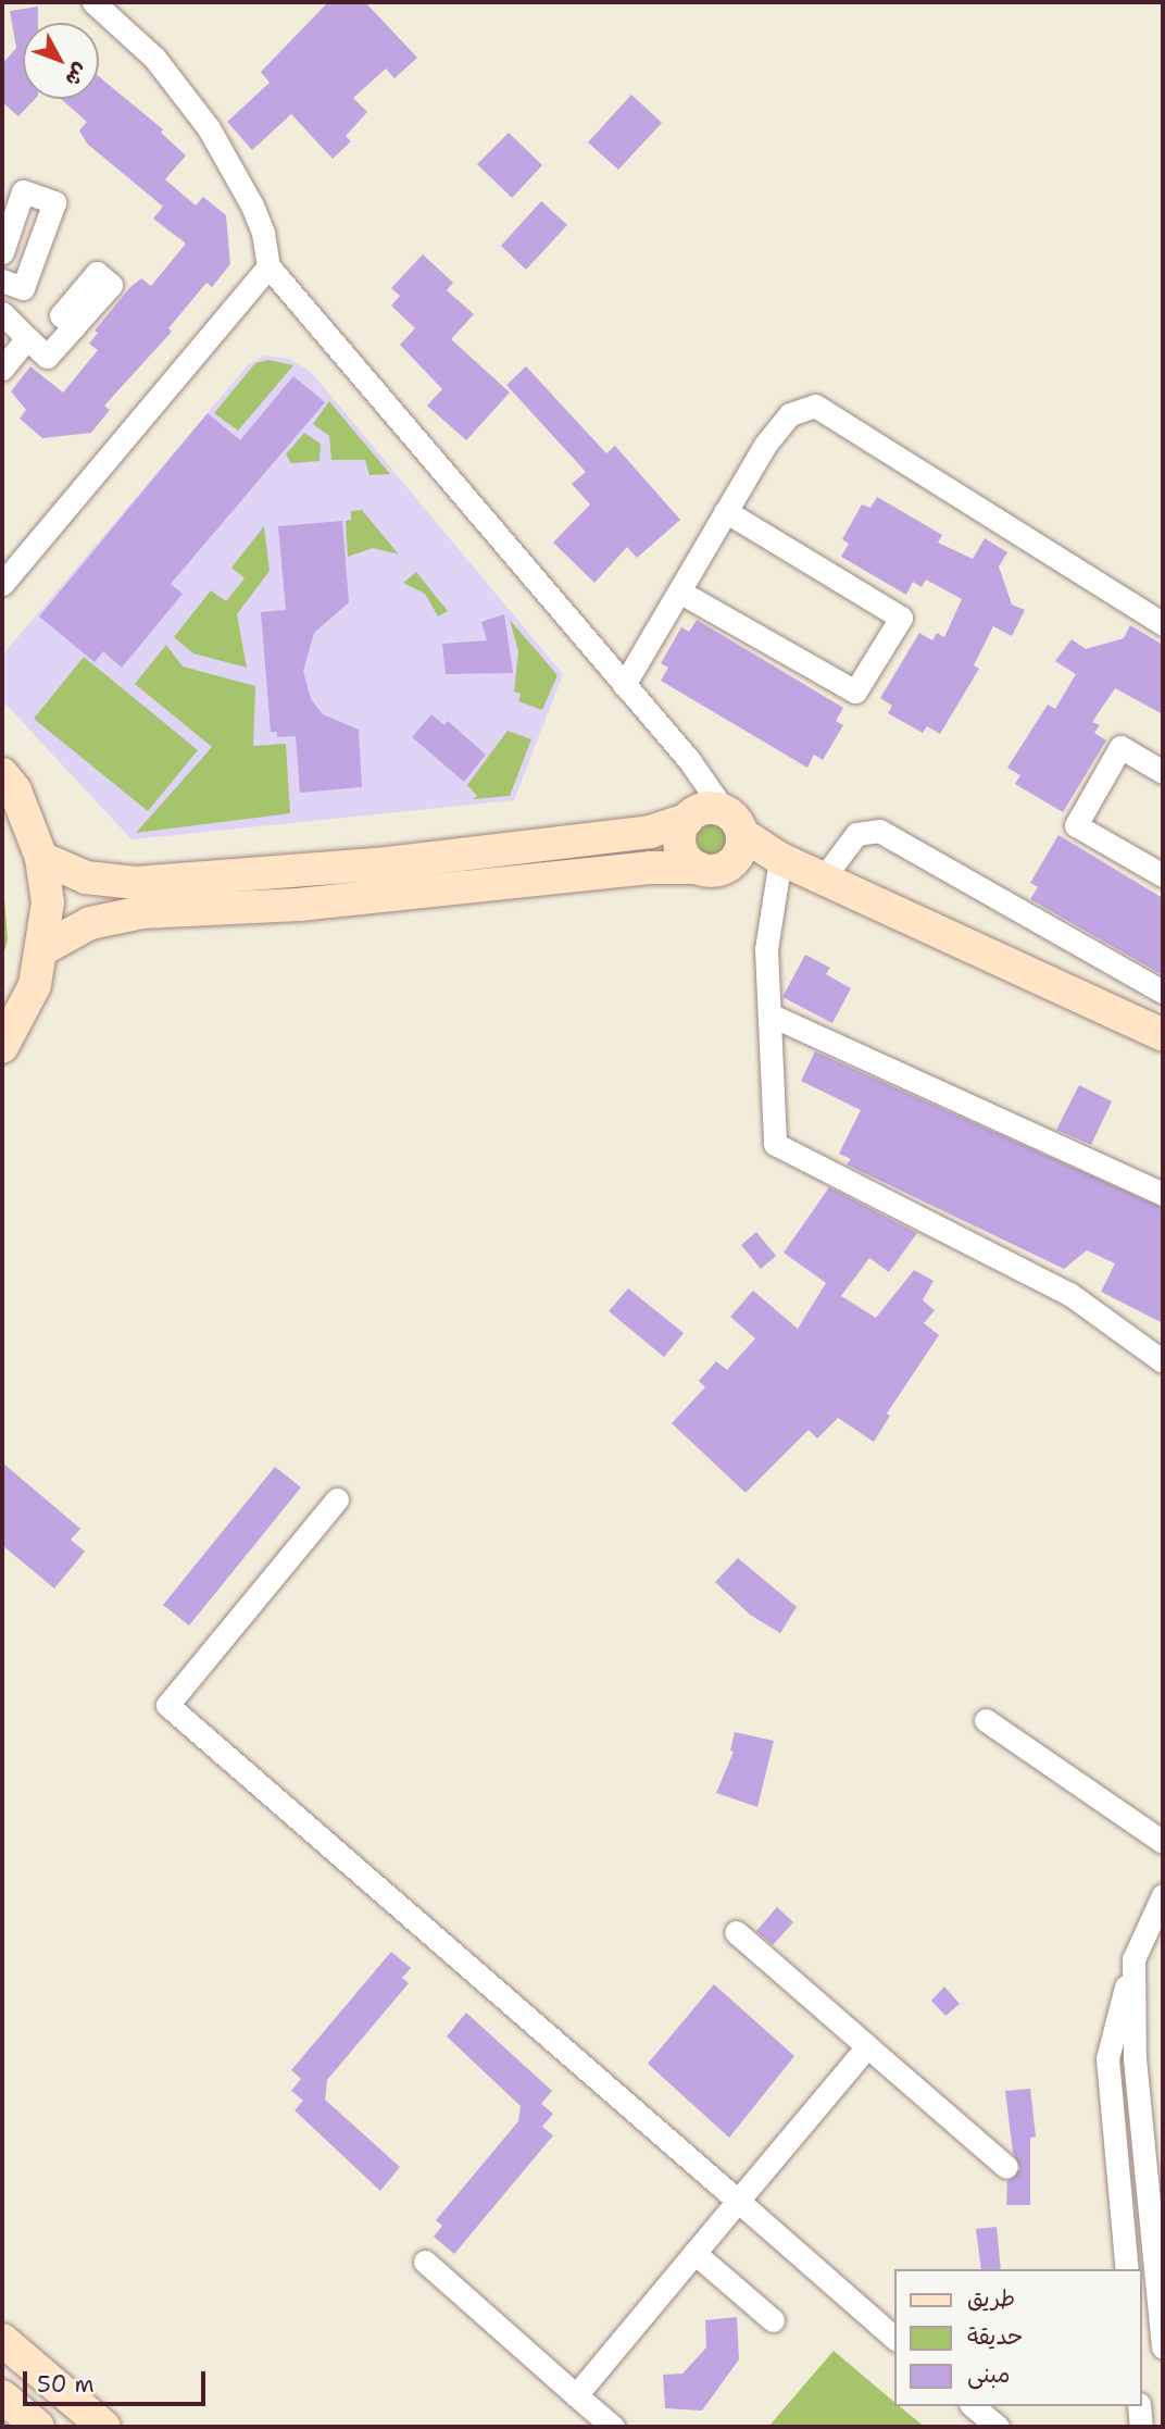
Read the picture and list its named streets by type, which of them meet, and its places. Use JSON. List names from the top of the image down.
{
  "legend": ["طريق", "حديقة", "مبنى"],
  "scale_bar": "50 m",
  "north": "bottom right"
}
